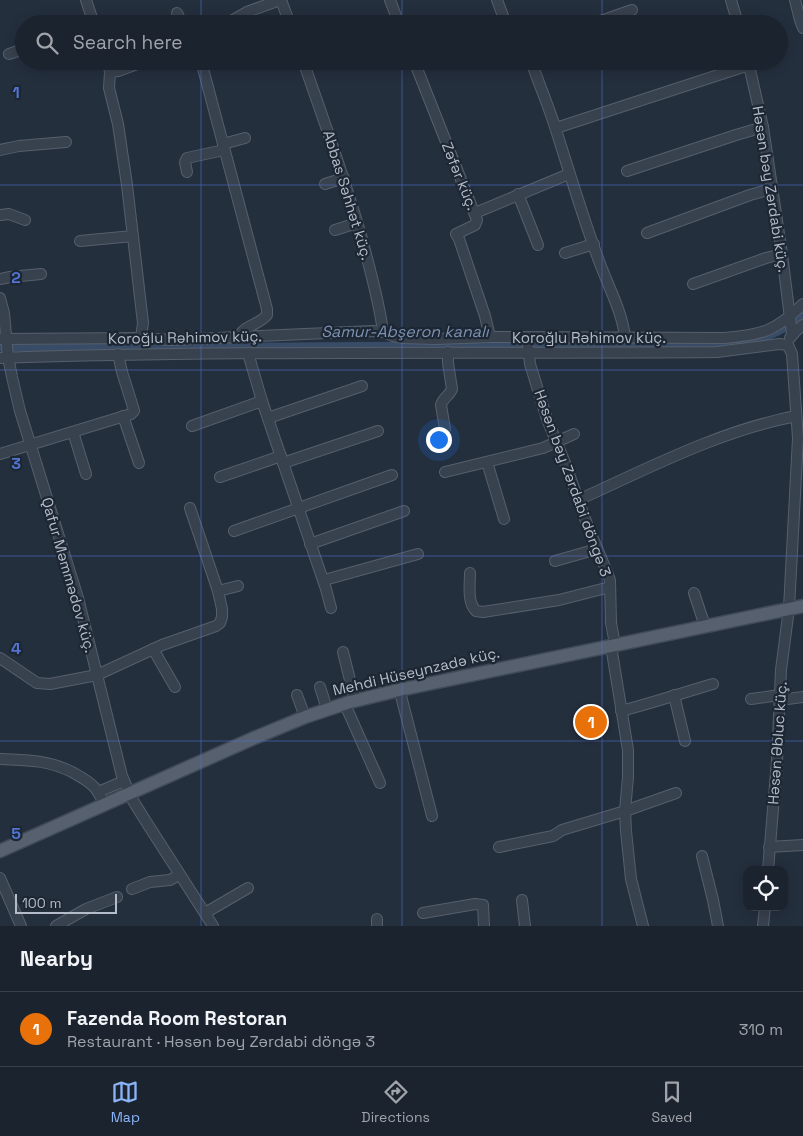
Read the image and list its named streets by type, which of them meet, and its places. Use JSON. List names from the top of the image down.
{
  "streets": {
    "main road": ["Mehdi Hüseynzadə küç."],
    "street": [
      "Zəfər küç.",
      "Həsən bəy Zərdabi küç.",
      "Abbas Səhhət küç.",
      "Koroğlu Rəhimov küç.",
      "Həsən bəy Zərdabi döngə 3",
      "Qafur Məmmədov küç.",
      "Həsən Əbluc küç."
    ]
  },
  "crossings": [
    ["Zəfər küç.", "Koroğlu Rəhimov küç."],
    ["Həsən bəy Zərdabi küç.", "Koroğlu Rəhimov küç."],
    ["Abbas Səhhət küç.", "Koroğlu Rəhimov küç."],
    ["Koroğlu Rəhimov küç.", "Həsən bəy Zərdabi döngə 3"],
    ["Koroğlu Rəhimov küç.", "Qafur Məmmədov küç."],
    ["Koroğlu Rəhimov küç.", "Həsən Əbluc küç."],
    ["Həsən bəy Zərdabi döngə 3", "Mehdi Hüseynzadə küç."],
    ["Qafur Məmmədov küç.", "Mehdi Hüseynzadə küç."],
    ["Mehdi Hüseynzadə küç.", "Həsən Əbluc küç."]
  ],
  "water": ["Samur-Abşeron kanalı"],
  "scale_bar": "100 m",
  "page": {
    "search": "Search here",
    "pins": "1",
    "scale": "100 m",
    "heading": "Nearby",
    "list": [
      {
        "mark": "1",
        "name": "Fazenda Room Restoran",
        "note": "Restaurant · Həsən bəy Zərdabi döngə 3",
        "value": "310 m"
      }
    ],
    "nav": ["Map", "Directions", "Saved"]
  },
  "grid": {
    "rows": [
      "1",
      "2",
      "3",
      "4",
      "5"
    ]
  }
}
